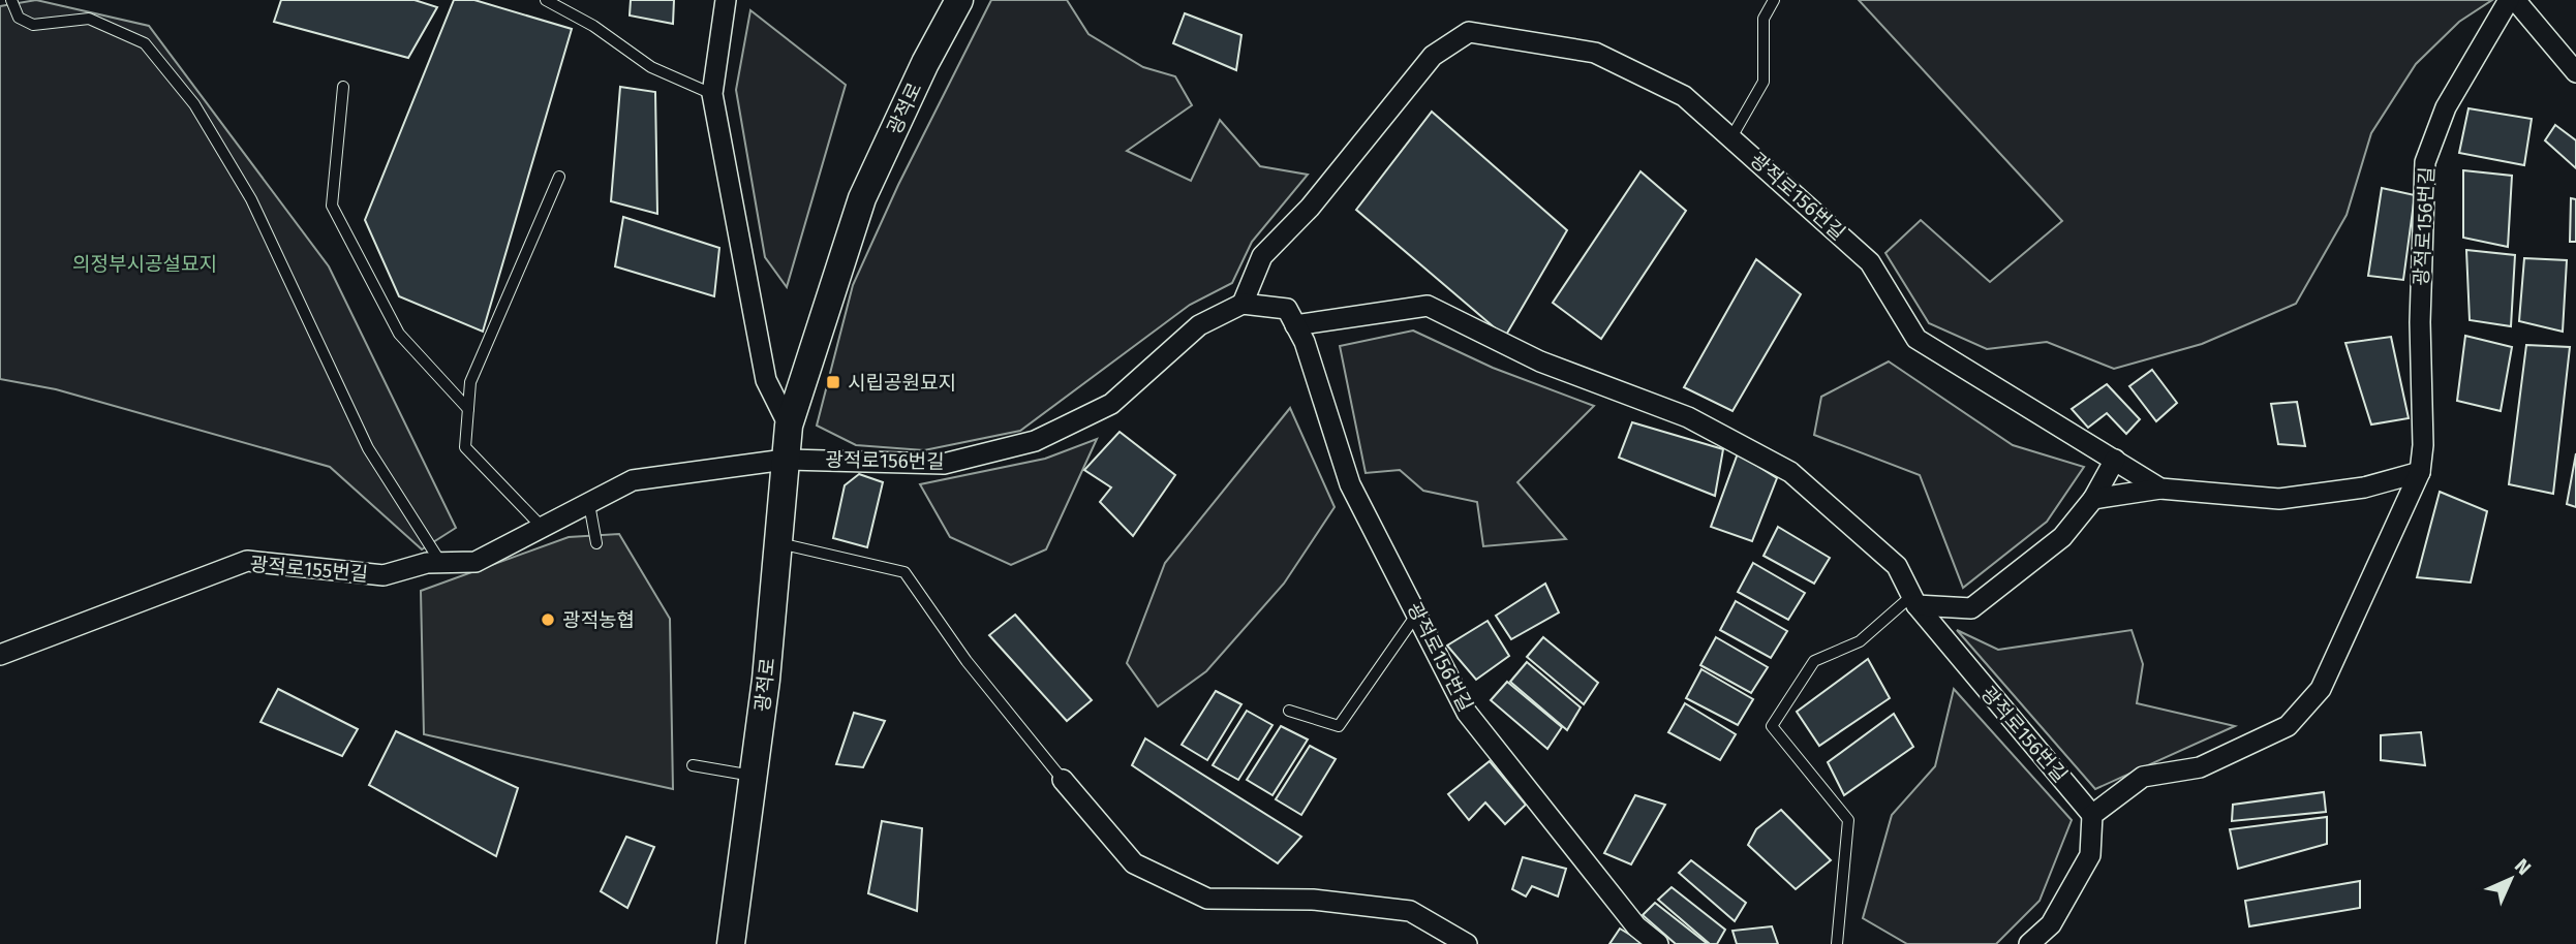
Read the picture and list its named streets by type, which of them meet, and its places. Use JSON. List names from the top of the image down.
{
  "streets": {
    "main road": ["광적로"],
    "street": ["광적로156번길", "광적로155번길"]
  },
  "crossings": [
    ["광적로", "광적로156번길"],
    ["광적로", "광적로155번길"],
    ["광적로156번길", "광적로155번길"]
  ],
  "parks": ["의정부시공설묘지"],
  "places": {
    "transit": ["시립공원묘지"],
    "other": ["광적농협"]
  },
  "north": "top right"
}
